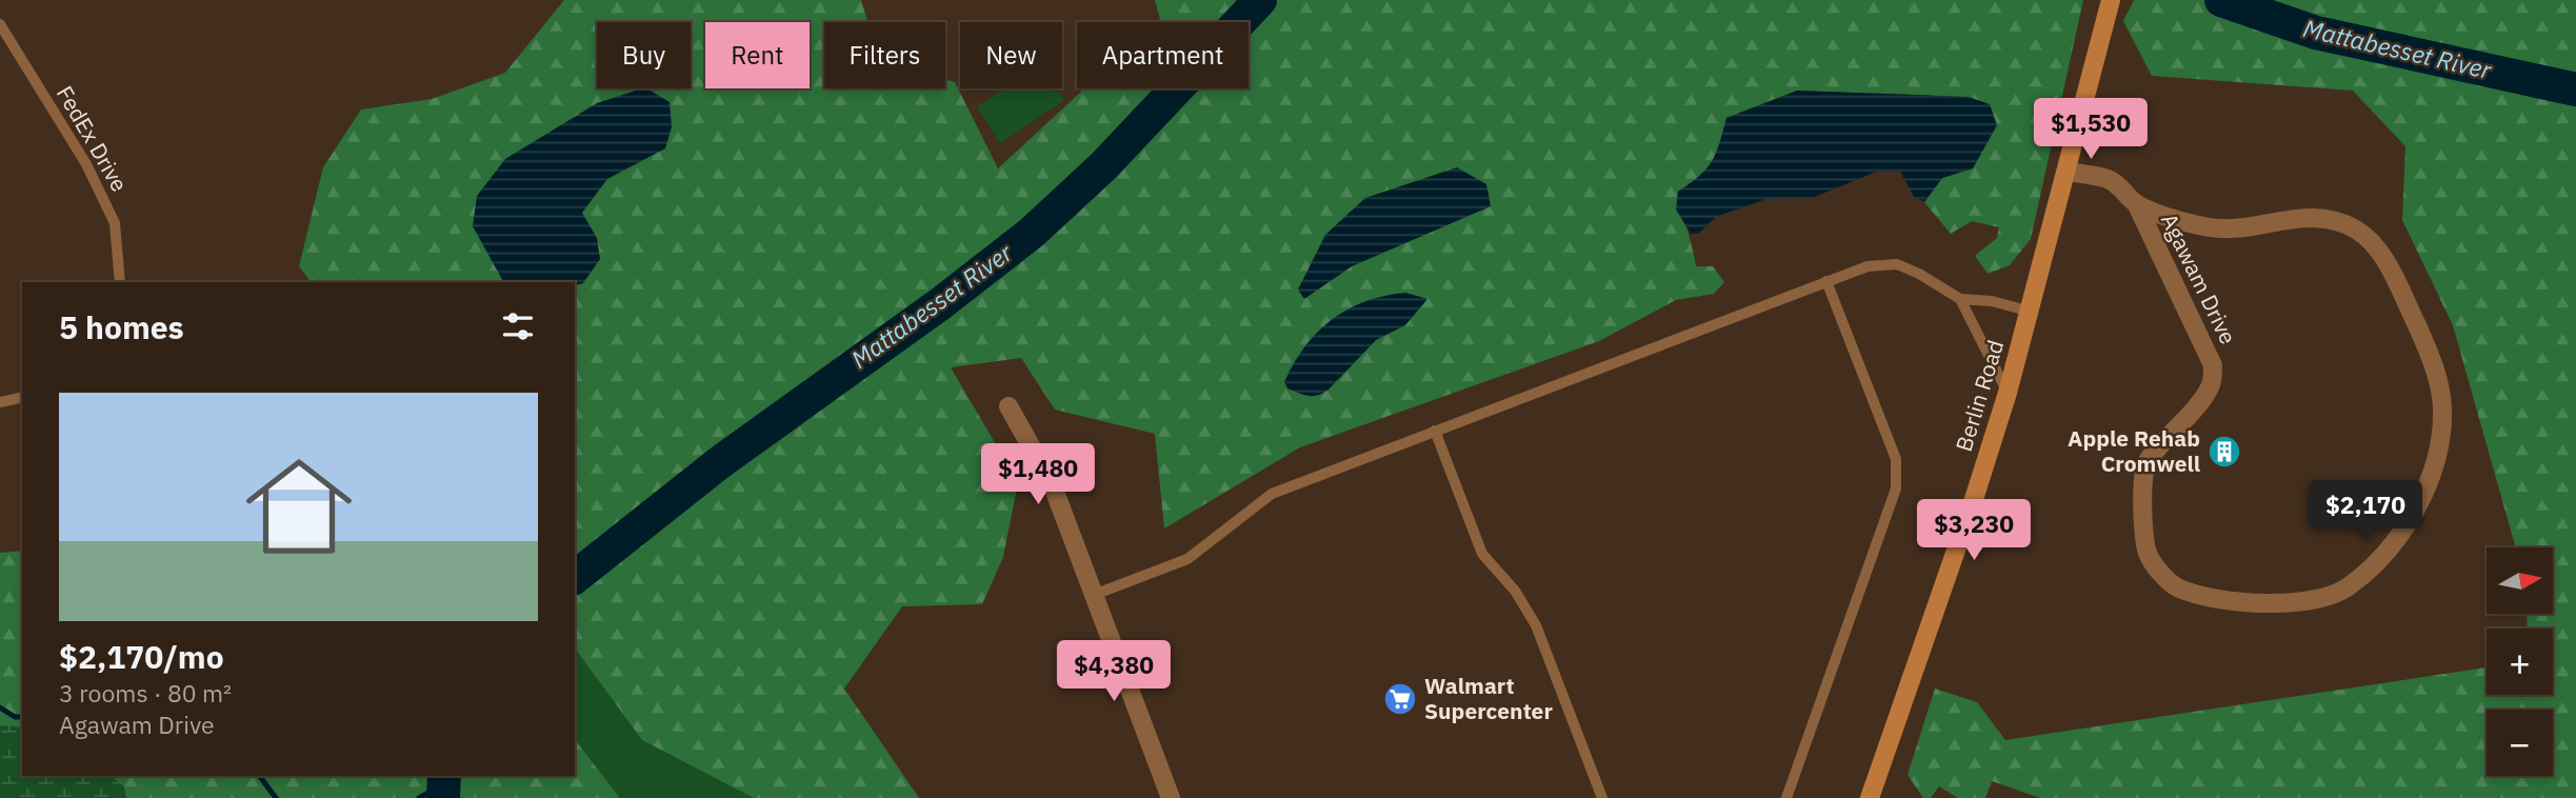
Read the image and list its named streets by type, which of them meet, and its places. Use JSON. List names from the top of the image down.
{
  "streets": {
    "main road": ["Berlin Road"],
    "street": ["Agawam Drive"],
    "lane": ["FedEx Drive"]
  },
  "crossings": [
    ["Agawam Drive", "Berlin Road"]
  ],
  "water": ["Mattabesset River"],
  "places": {
    "building": ["Apple Rehab Cromwell"],
    "supermarket": ["Walmart Supercenter"]
  },
  "north": "right",
  "page": {
    "chip": [
      "Buy",
      "Rent",
      "Filters",
      "New",
      "Apartment"
    ],
    "price": [
      "$1,530",
      "$1,480",
      "$2,170",
      "$3,230",
      "$4,380"
    ],
    "heading": "5 homes",
    "list": [
      {
        "name": "$2,170/mo",
        "note": "3 rooms · 80 m² · Agawam Drive"
      }
    ],
    "map_buttons": ["+", "−"]
  }
}
